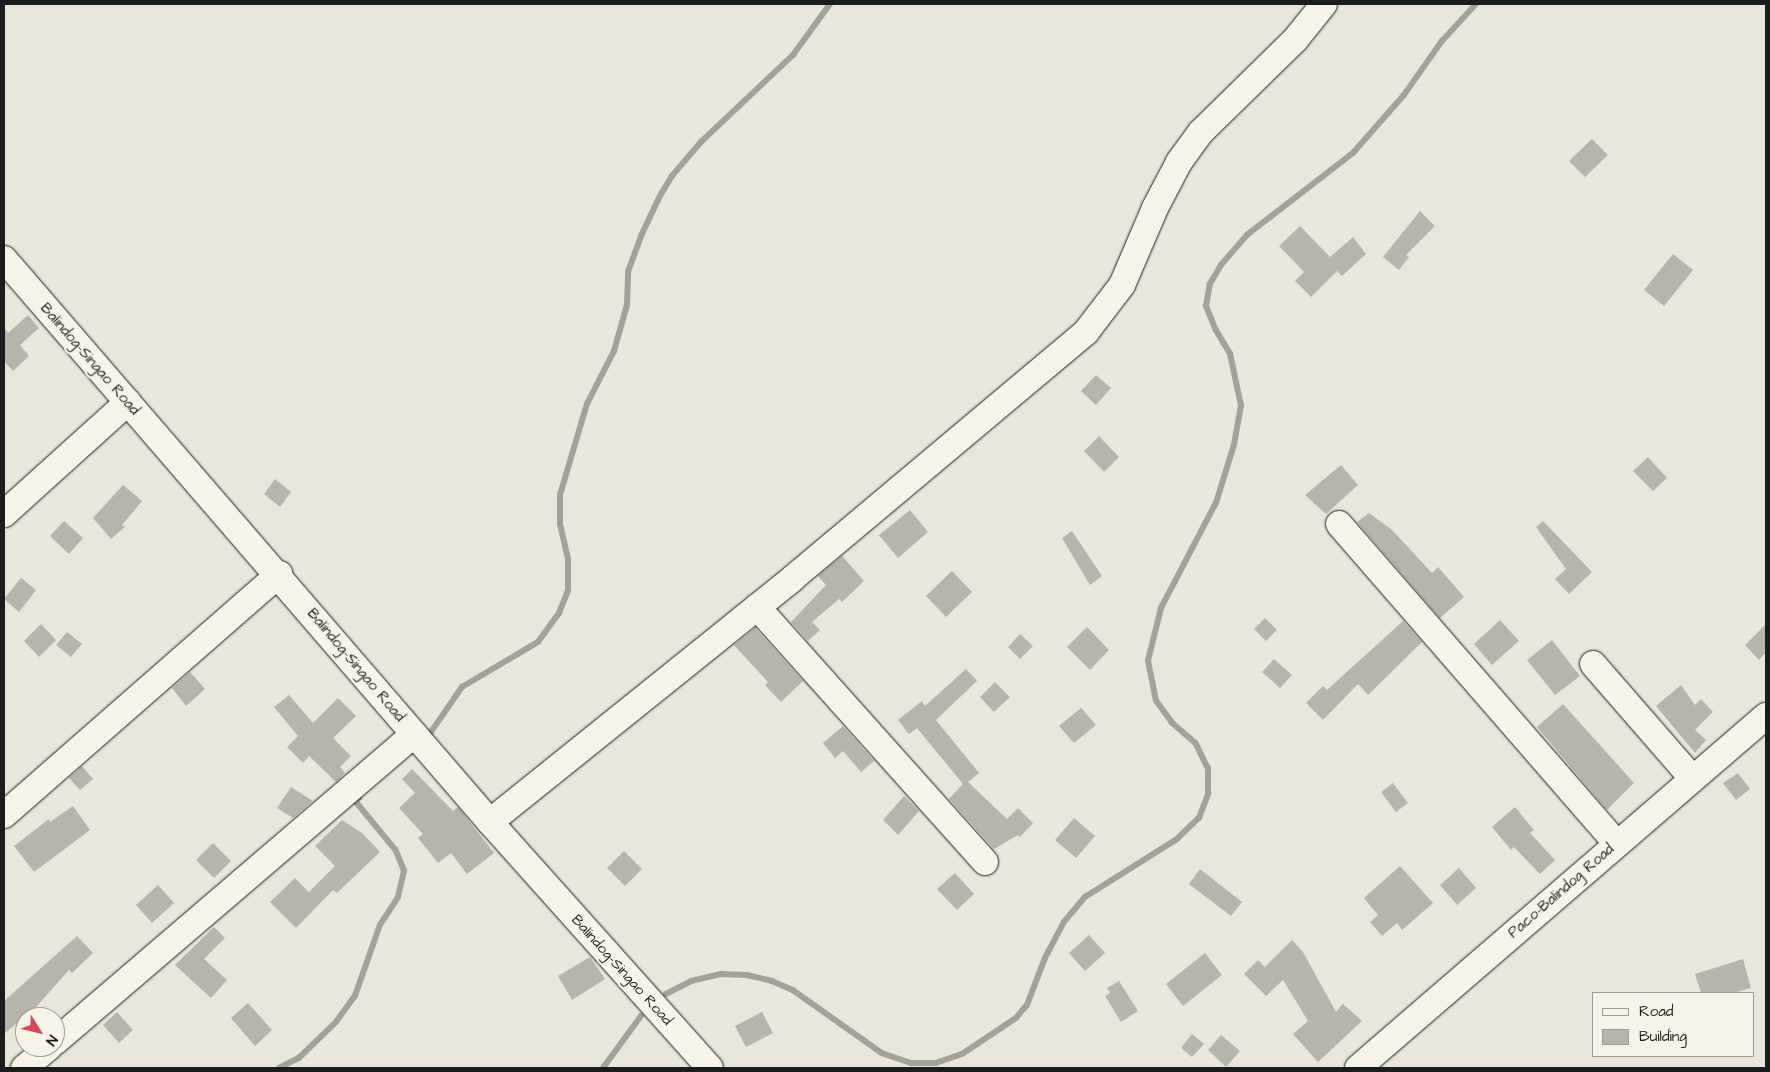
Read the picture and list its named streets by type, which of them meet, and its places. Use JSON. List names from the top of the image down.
{
  "streets": {
    "street": ["Balindog-Singao Road", "Paco-Balindog Road"]
  },
  "legend": ["Road", "Building"],
  "north": "bottom right"
}
